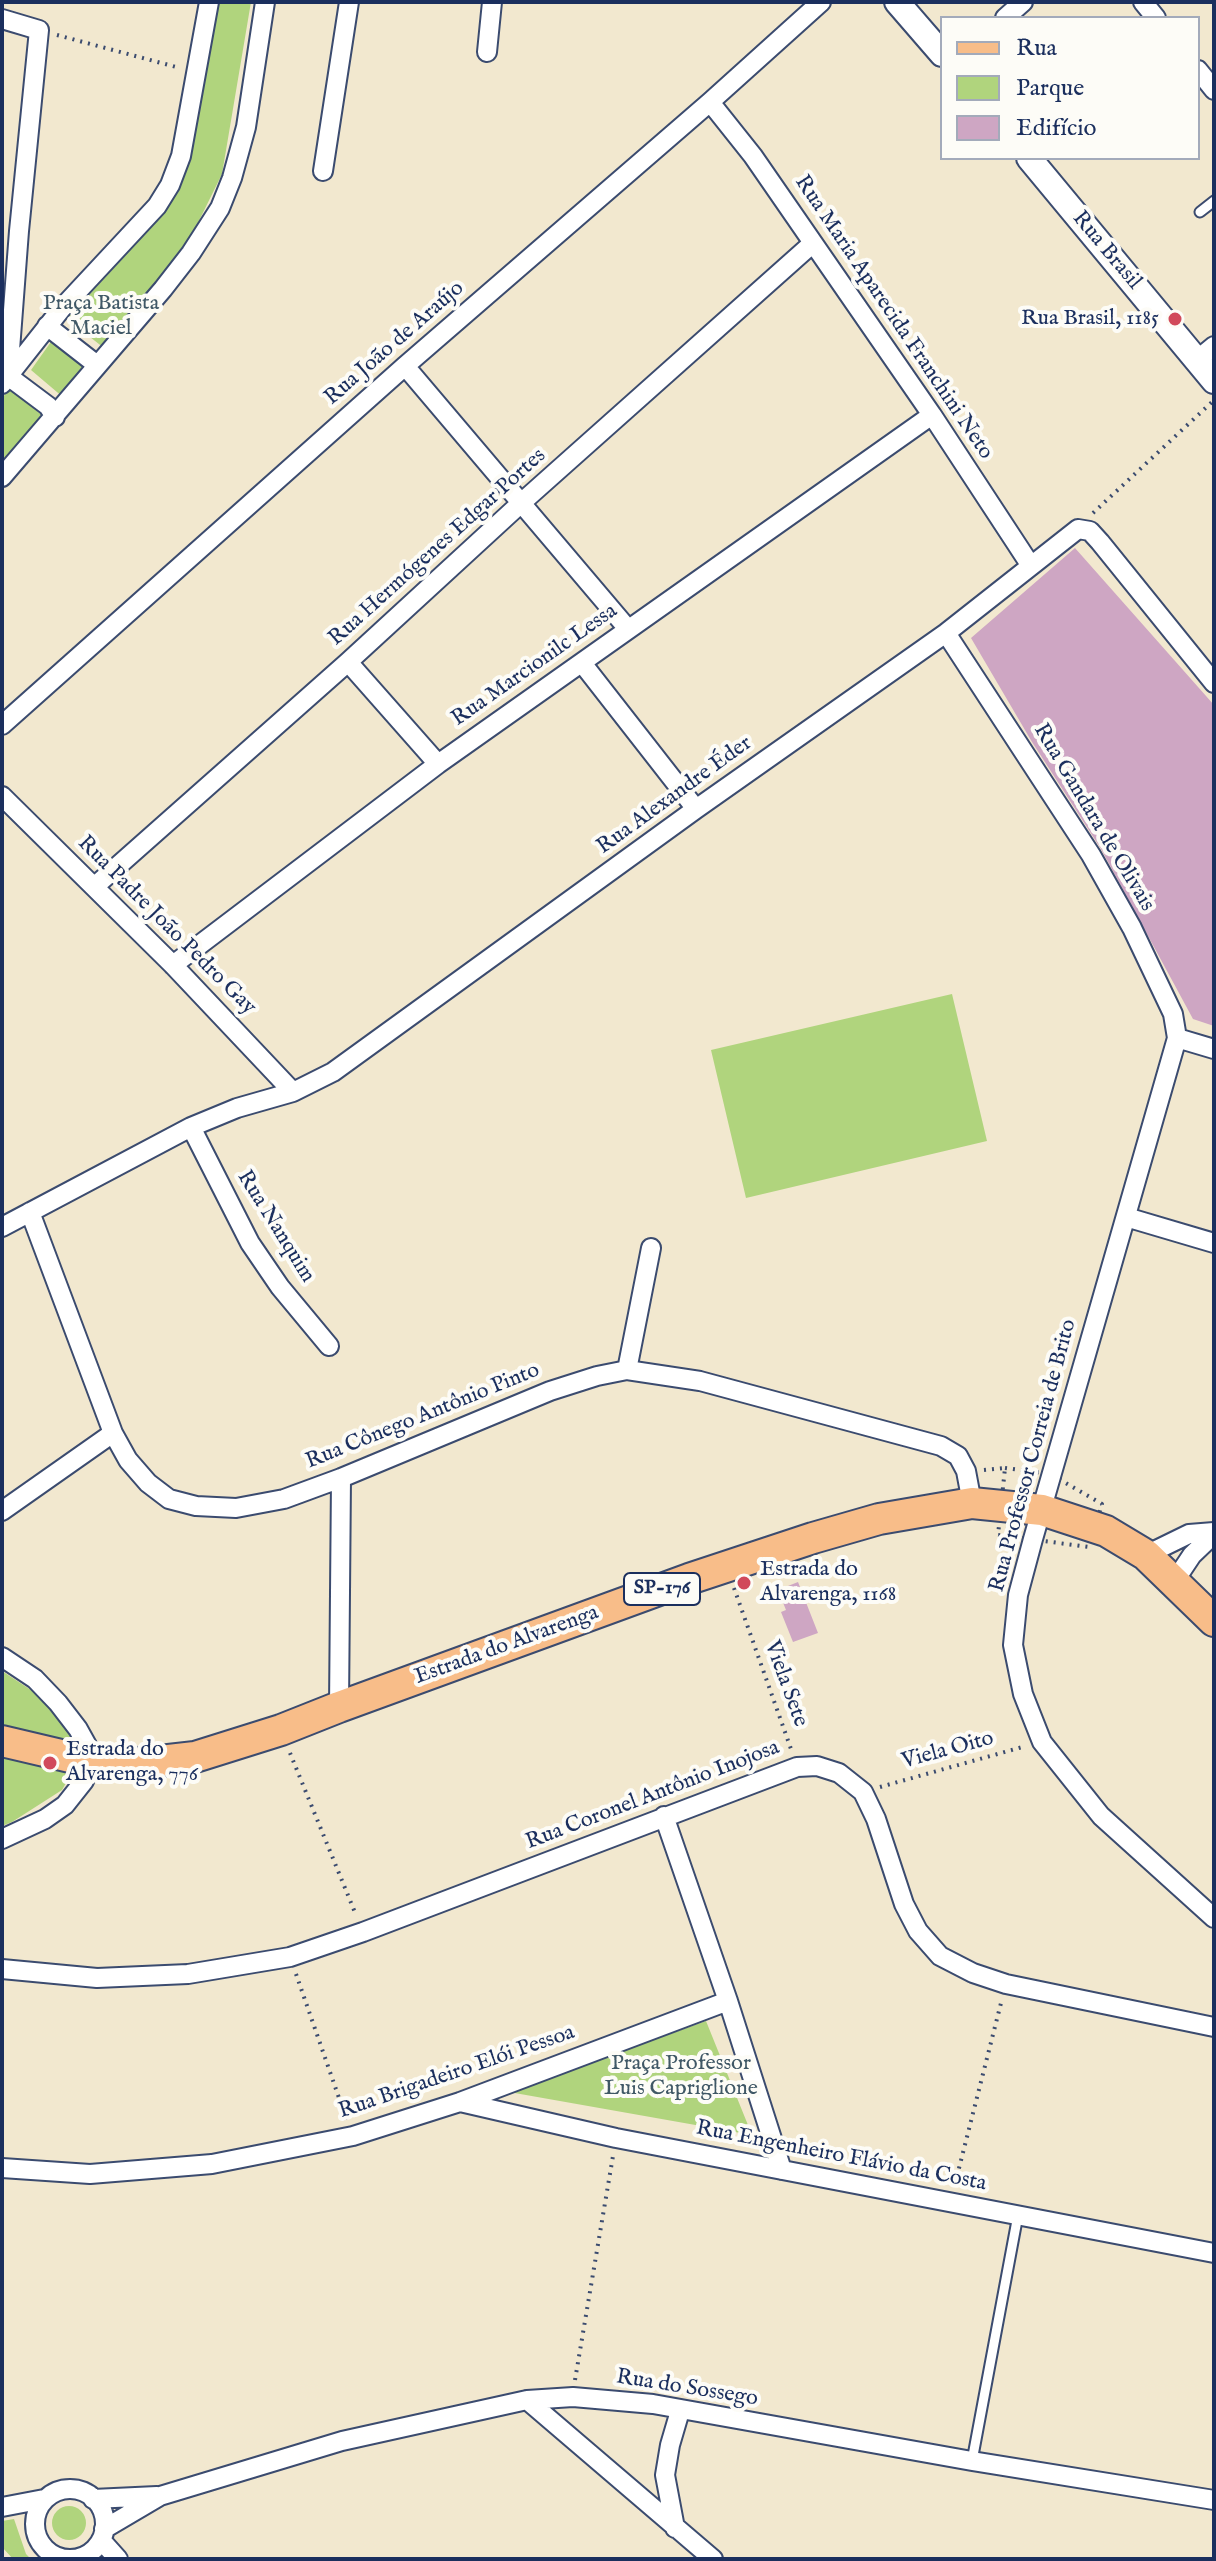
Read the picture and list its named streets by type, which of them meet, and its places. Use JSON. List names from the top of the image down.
{
  "streets": {
    "main road": ["SP-176", "Estrada do Alvarenga"],
    "street": [
      "Rua Brasil",
      "Rua Maria Aparecida Franchini Neto",
      "Rua João de Araújo",
      "Rua Hermógenes Edgar Portes",
      "Rua Marcionilc Lessa",
      "Rua Alexandre Éder",
      "Rua Gandara de Olivais",
      "Rua Padre João Pedro Gay",
      "Rua Nanquim",
      "Rua Cônego Antônio Pinto",
      "Rua Professor Correia de Brito",
      "Rua Coronel Antônio Inojosa",
      "Rua Brigadeiro Elói Pessoa",
      "Rua Engenheiro Flávio da Costa",
      "Rua do Sossego"
    ],
    "path": ["Viela Sete", "Viela Oito"]
  },
  "crossings": [
    ["Rua Maria Aparecida Franchini Neto", "Rua João de Araújo"],
    ["Rua Maria Aparecida Franchini Neto", "Rua Hermógenes Edgar Portes"],
    ["Rua Maria Aparecida Franchini Neto", "Rua Marcionilc Lessa"],
    ["Rua Maria Aparecida Franchini Neto", "Rua Alexandre Éder"],
    ["Rua Hermógenes Edgar Portes", "Rua Padre João Pedro Gay"],
    ["Rua Marcionilc Lessa", "Rua Padre João Pedro Gay"],
    ["Rua Alexandre Éder", "Rua Gandara de Olivais"],
    ["Rua Alexandre Éder", "Rua Padre João Pedro Gay"],
    ["Rua Alexandre Éder", "Rua Nanquim"],
    ["Rua Alexandre Éder", "Rua Cônego Antônio Pinto"],
    ["Rua Gandara de Olivais", "Rua Professor Correia de Brito"],
    ["Rua Cônego Antônio Pinto", "Estrada do Alvarenga"],
    ["Rua Professor Correia de Brito", "Estrada do Alvarenga"],
    ["Rua Professor Correia de Brito", "Viela Oito"],
    ["Estrada do Alvarenga", "Viela Sete"],
    ["Viela Sete", "Rua Coronel Antônio Inojosa"],
    ["Viela Oito", "Rua Coronel Antônio Inojosa"],
    ["Rua Brigadeiro Elói Pessoa", "Rua Engenheiro Flávio da Costa"]
  ],
  "parks": ["Praça Batista Maciel", "Praça Professor Luis Capriglione"],
  "places": ["Rua Brasil, 1185", "Estrada do Alvarenga, 1168", "Estrada do Alvarenga, 776"],
  "legend": ["Rua", "Parque", "Edifício"]
}
